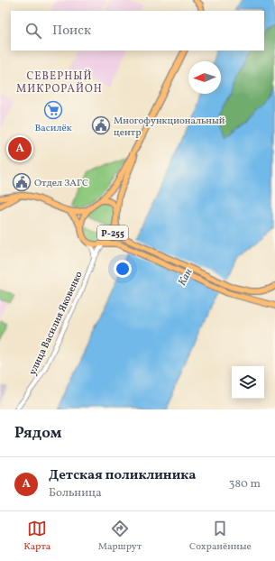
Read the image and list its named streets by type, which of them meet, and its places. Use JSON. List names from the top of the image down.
{
  "streets": {
    "main road": ["Р-255"],
    "street": ["улица Василия Яковенко"]
  },
  "crossings": [
    ["Р-255", "улица Василия Яковенко"]
  ],
  "districts": ["СЕВЕРНЫЙ МИКРОРАЙОН"],
  "water": ["Кан"],
  "places": {
    "supermarket": ["Василёк"],
    "public building": ["Многофункциональный центр", "Отдел ЗАГС"]
  },
  "north": "left",
  "page": {
    "search": "Поиск",
    "pins": "A",
    "heading": "Рядом",
    "list": [
      {
        "mark": "A",
        "name": "Детская поликлиника",
        "note": "Больница",
        "value": "380 m"
      }
    ],
    "nav": ["Карта", "Маршрут", "Сохранённые"]
  }
}
